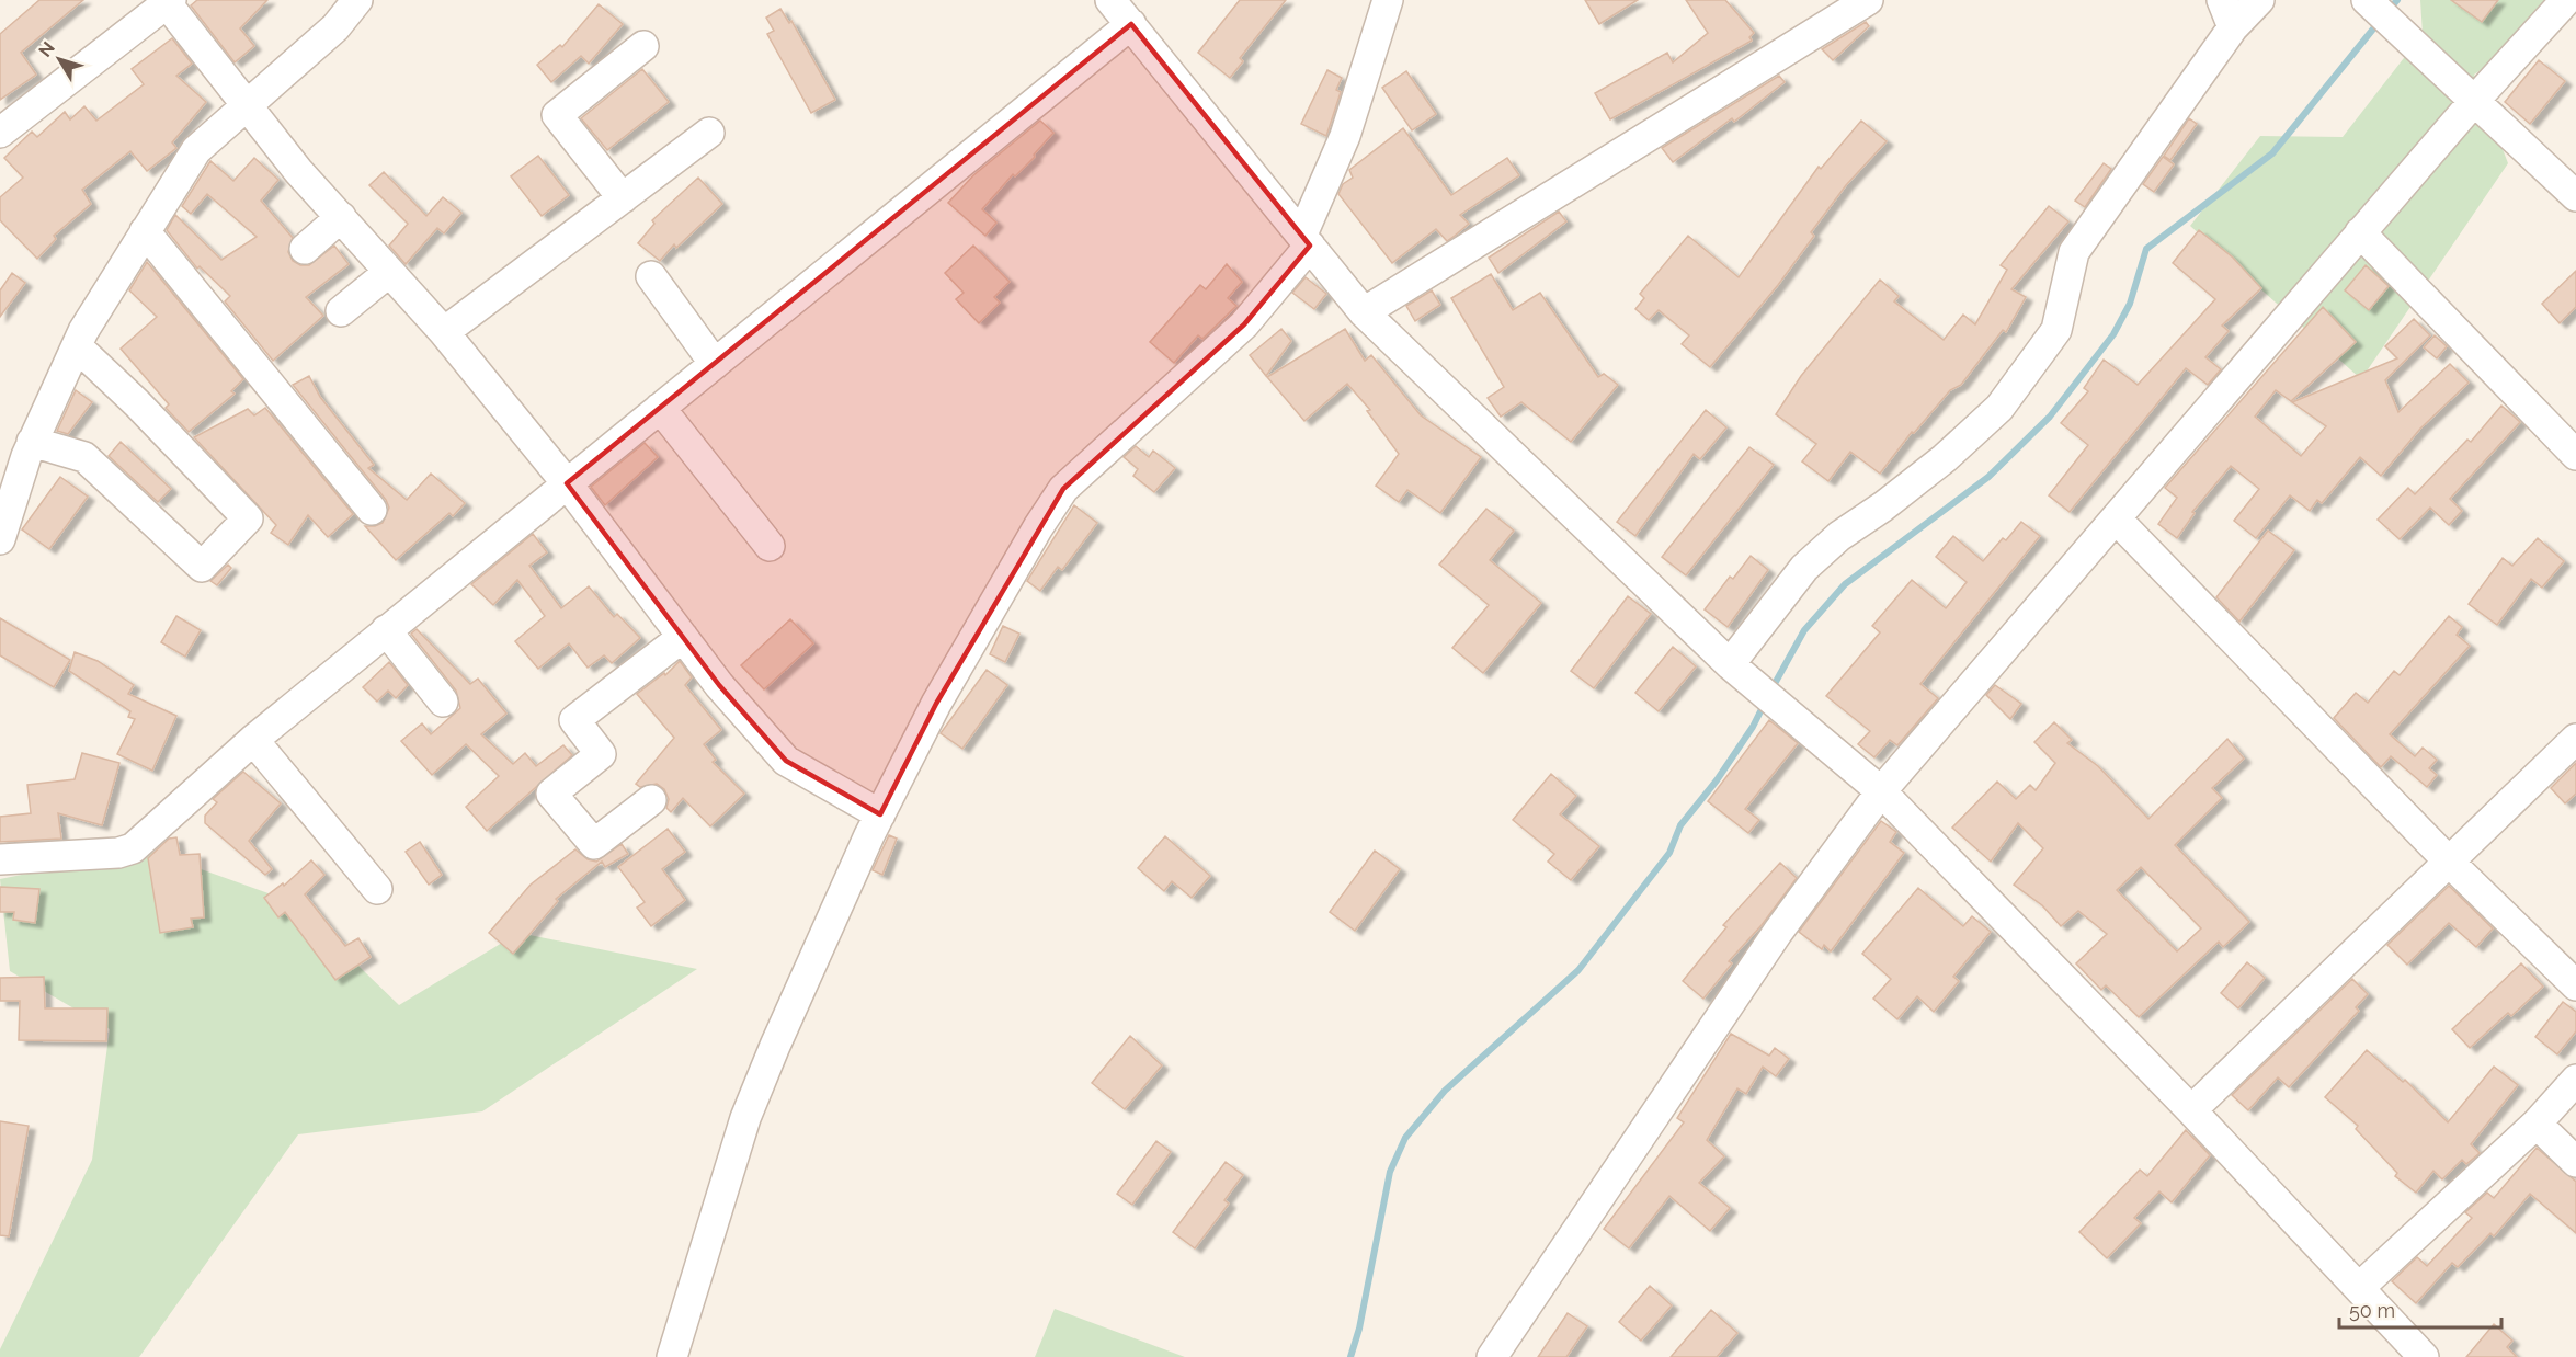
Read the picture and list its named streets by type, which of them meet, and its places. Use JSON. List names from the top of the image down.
{
  "scale_bar": "50 m",
  "north": "top left"
}
